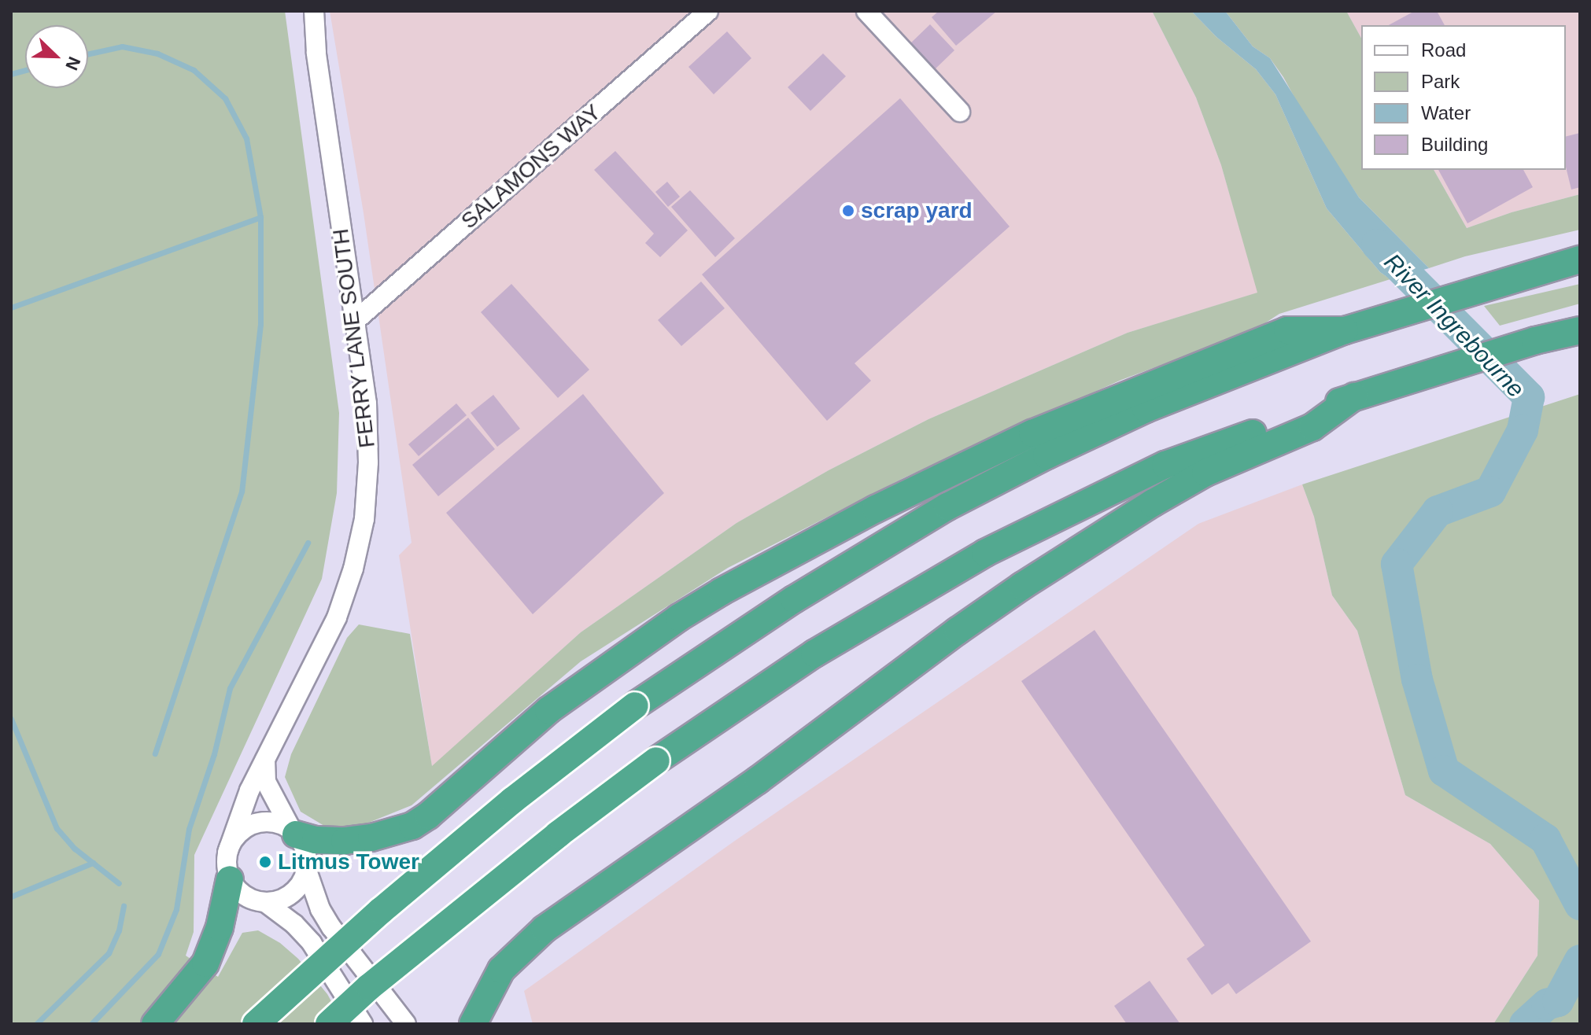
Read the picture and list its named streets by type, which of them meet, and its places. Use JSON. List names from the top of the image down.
{
  "streets": {
    "street": ["SALAMONS WAY", "FERRY LANE SOUTH"]
  },
  "crossings": [
    ["SALAMONS WAY", "FERRY LANE SOUTH"]
  ],
  "water": ["River Ingrebourne"],
  "places": ["scrap yard", "Litmus Tower"],
  "legend": [
    "Road",
    "Park",
    "Water",
    "Building"
  ],
  "north": "bottom right"
}
